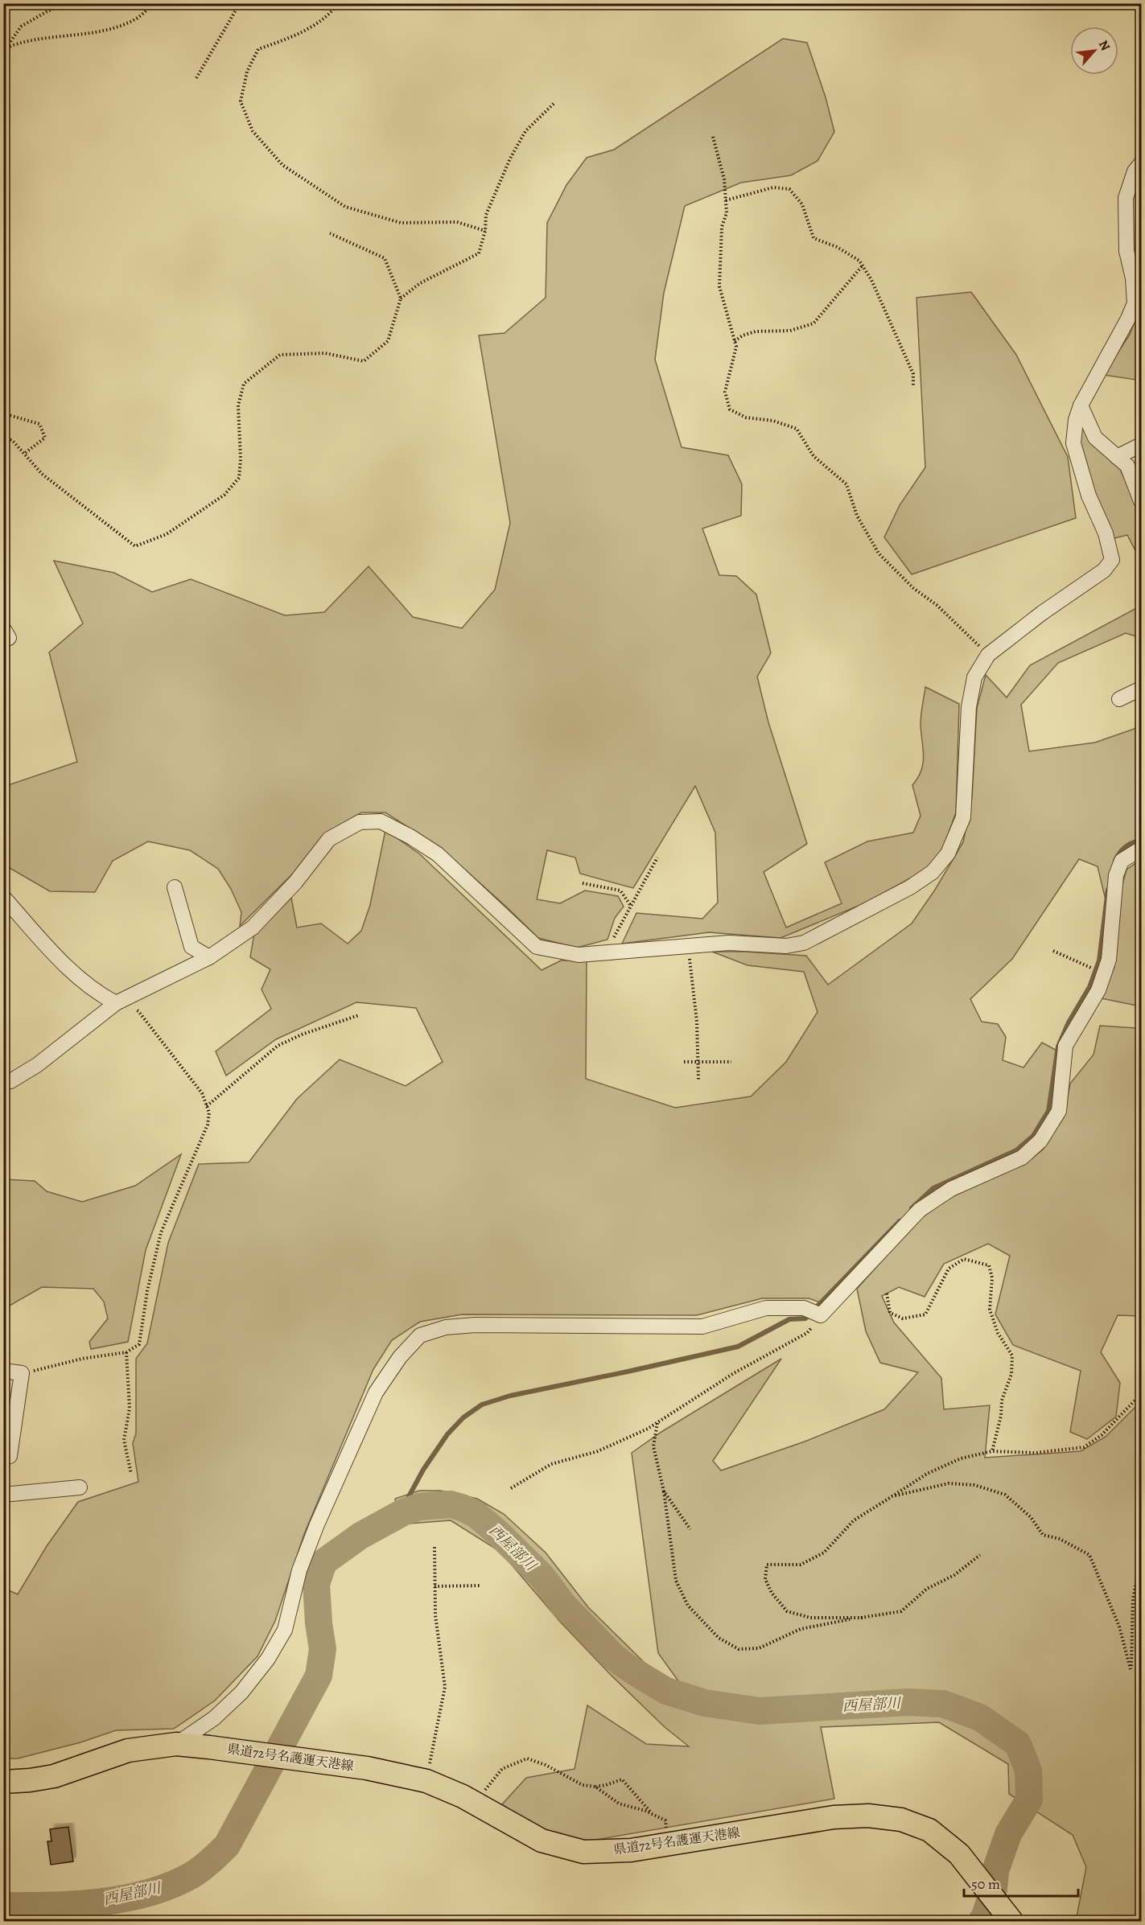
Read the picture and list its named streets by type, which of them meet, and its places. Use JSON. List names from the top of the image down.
{
  "streets": {
    "main road": ["県道72号名護運天港線"]
  },
  "water": ["西屋部川"],
  "scale_bar": "50 m",
  "north": "top right"
}
